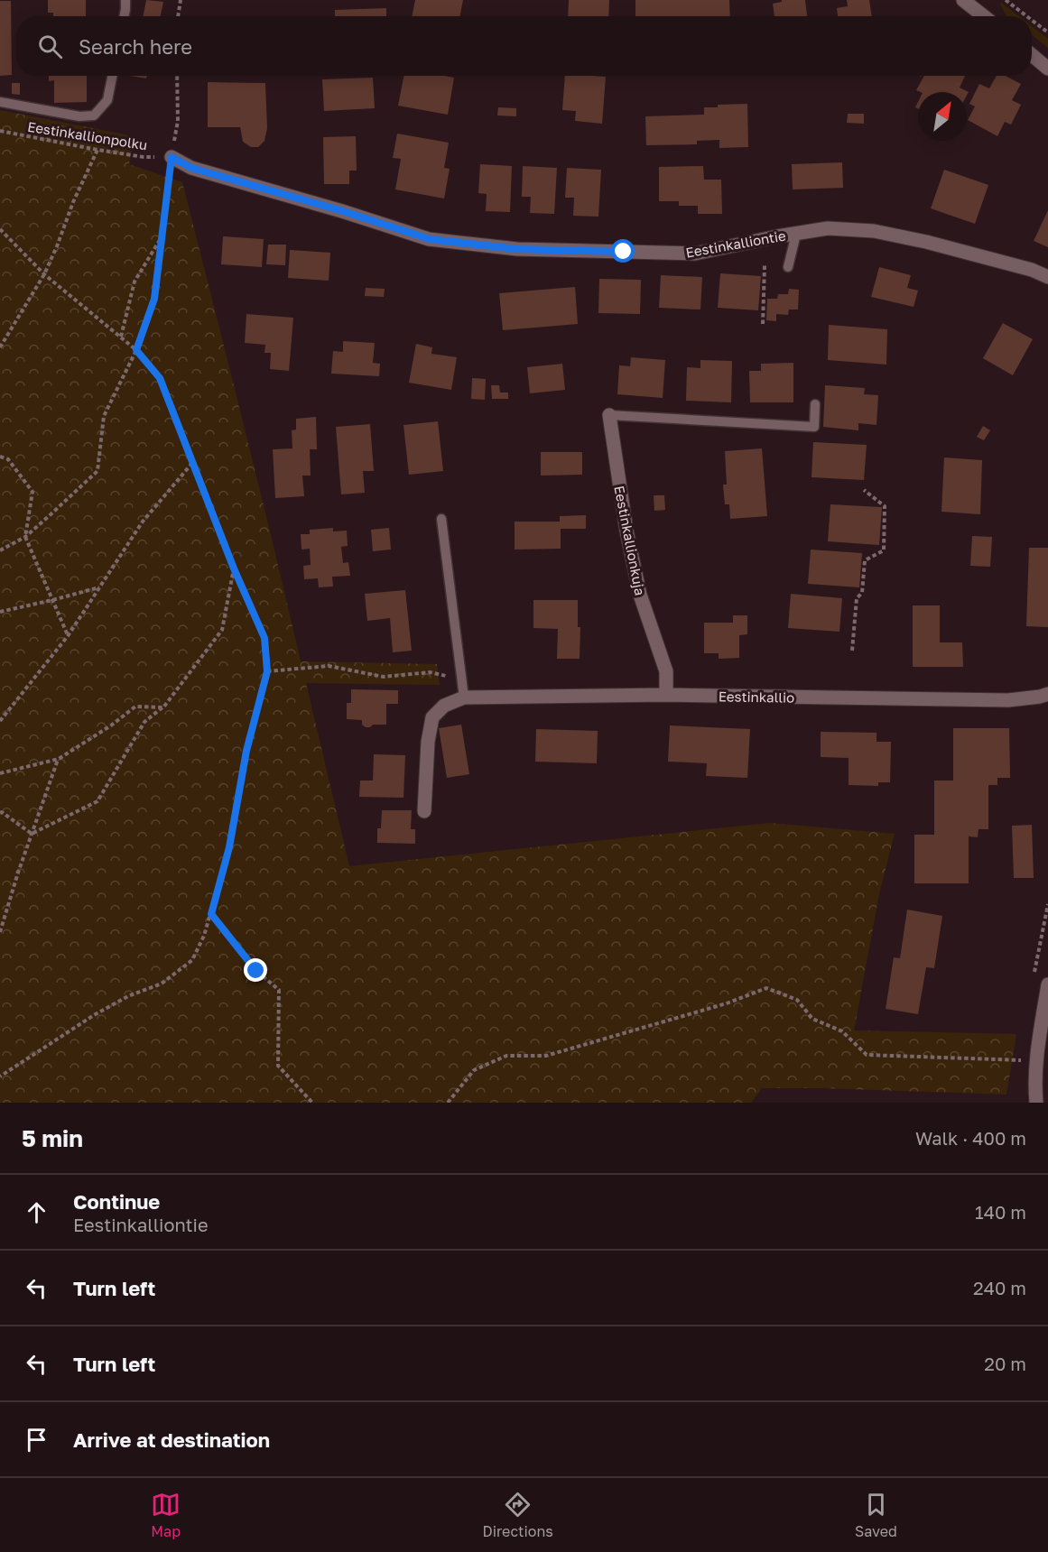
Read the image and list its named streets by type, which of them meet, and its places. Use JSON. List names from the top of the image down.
{
  "streets": {
    "street": ["Eestinkalliontie", "Eestinkallionkuja", "Eestinkallio"],
    "path": ["Eestinkallionpolku"]
  },
  "crossings": [
    ["Eestinkallionpolku", "Eestinkalliontie"],
    ["Eestinkallionkuja", "Eestinkallio"]
  ],
  "north": "top right",
  "page": {
    "search": "Search here",
    "heading": ["5 min", "Walk · 400 m"],
    "list": [
      ["Continue", "Eestinkalliontie", "140 m"],
      ["Turn left", "240 m"],
      ["Turn left", "20 m"],
      "Arrive at destination"
    ],
    "nav": ["Map", "Directions", "Saved"]
  }
}
